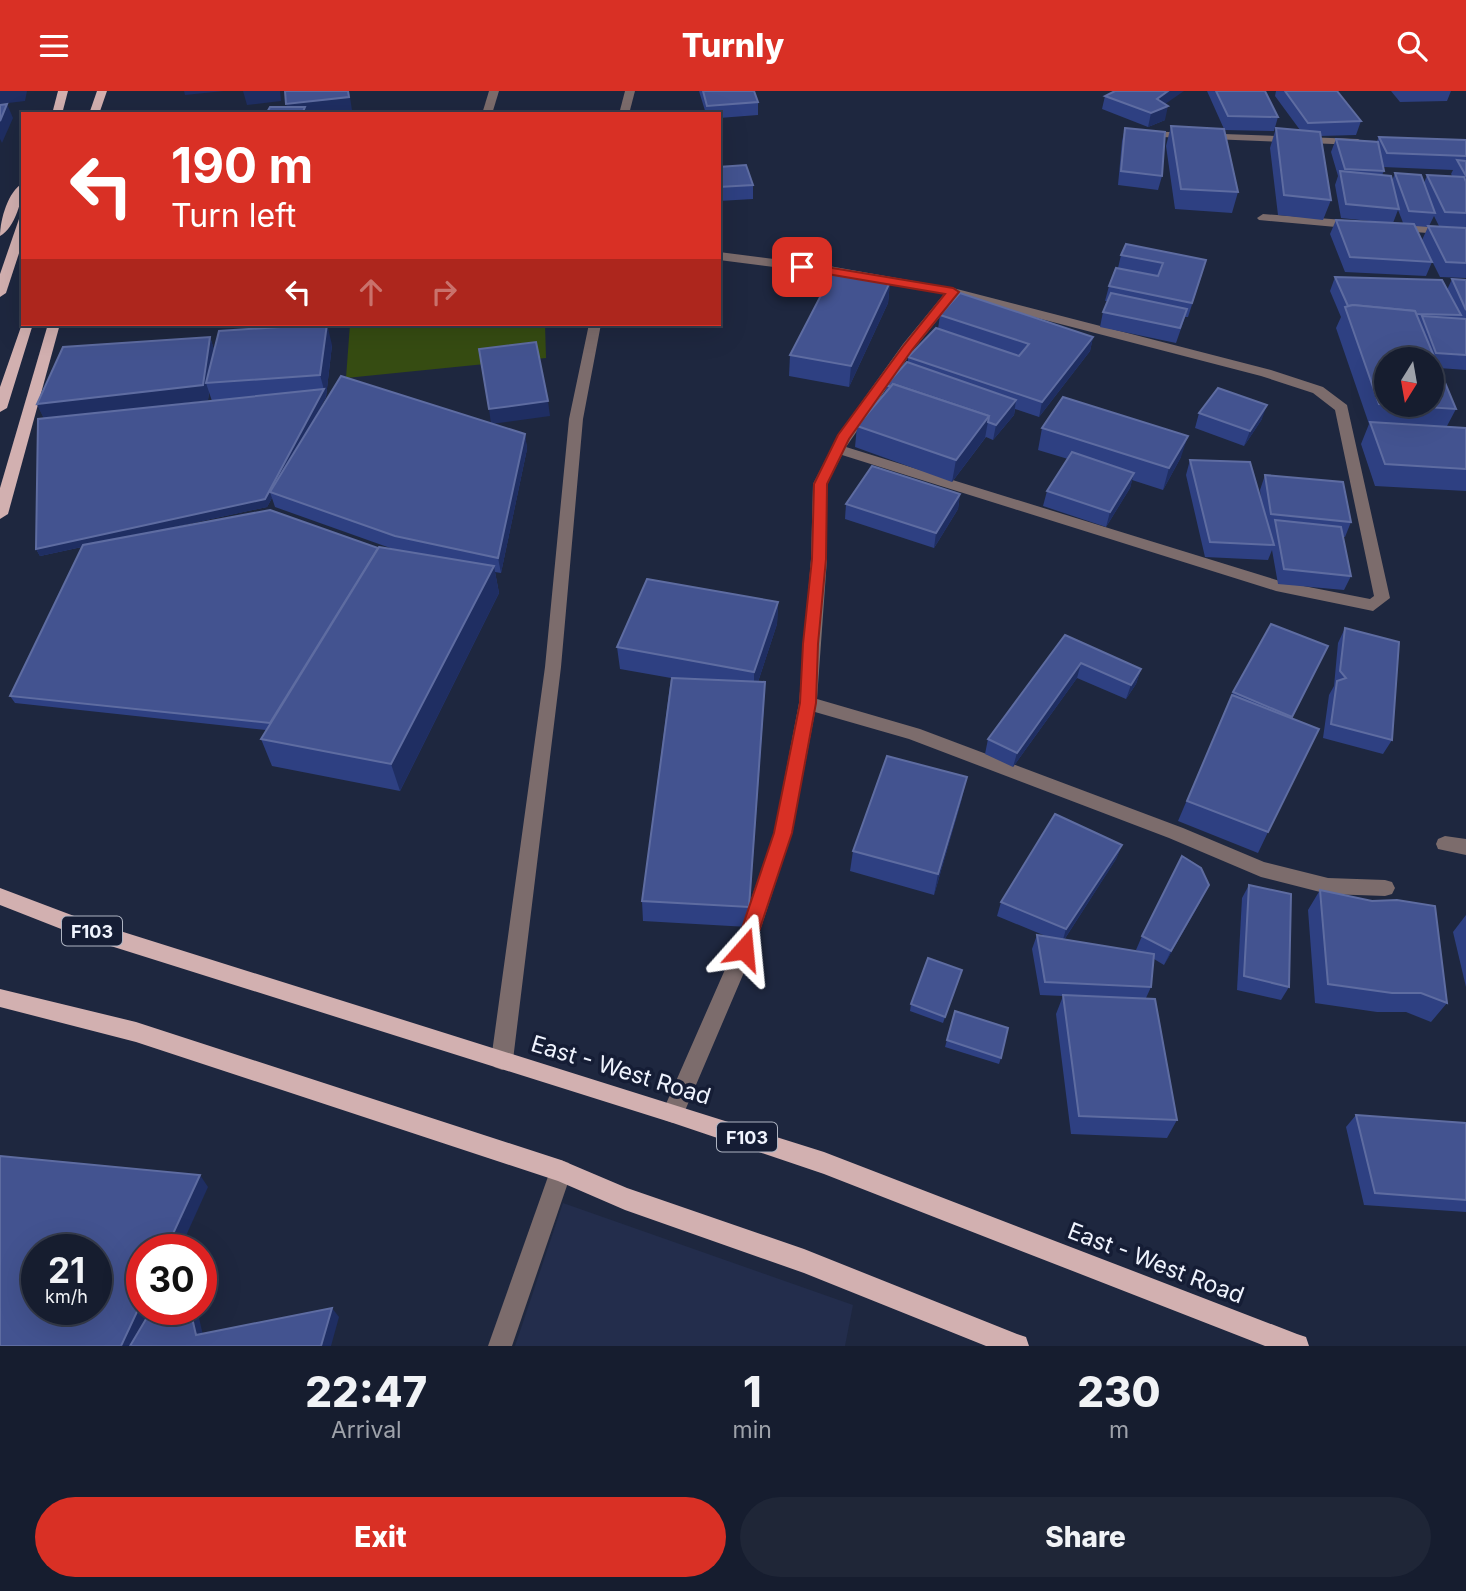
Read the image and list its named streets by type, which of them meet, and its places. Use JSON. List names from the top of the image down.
{
  "streets": {
    "main road": ["F103", "East - West Road"]
  },
  "north": "bottom",
  "page": {
    "header": "Turnly",
    "turn": ["190 m", "Turn left"],
    "speed": "21 km/h",
    "limit": "30",
    "eta": [
      "22:47",
      "Arrival",
      "1",
      "min",
      "230",
      "m"
    ],
    "buttons": ["Exit", "Share"]
  }
}
